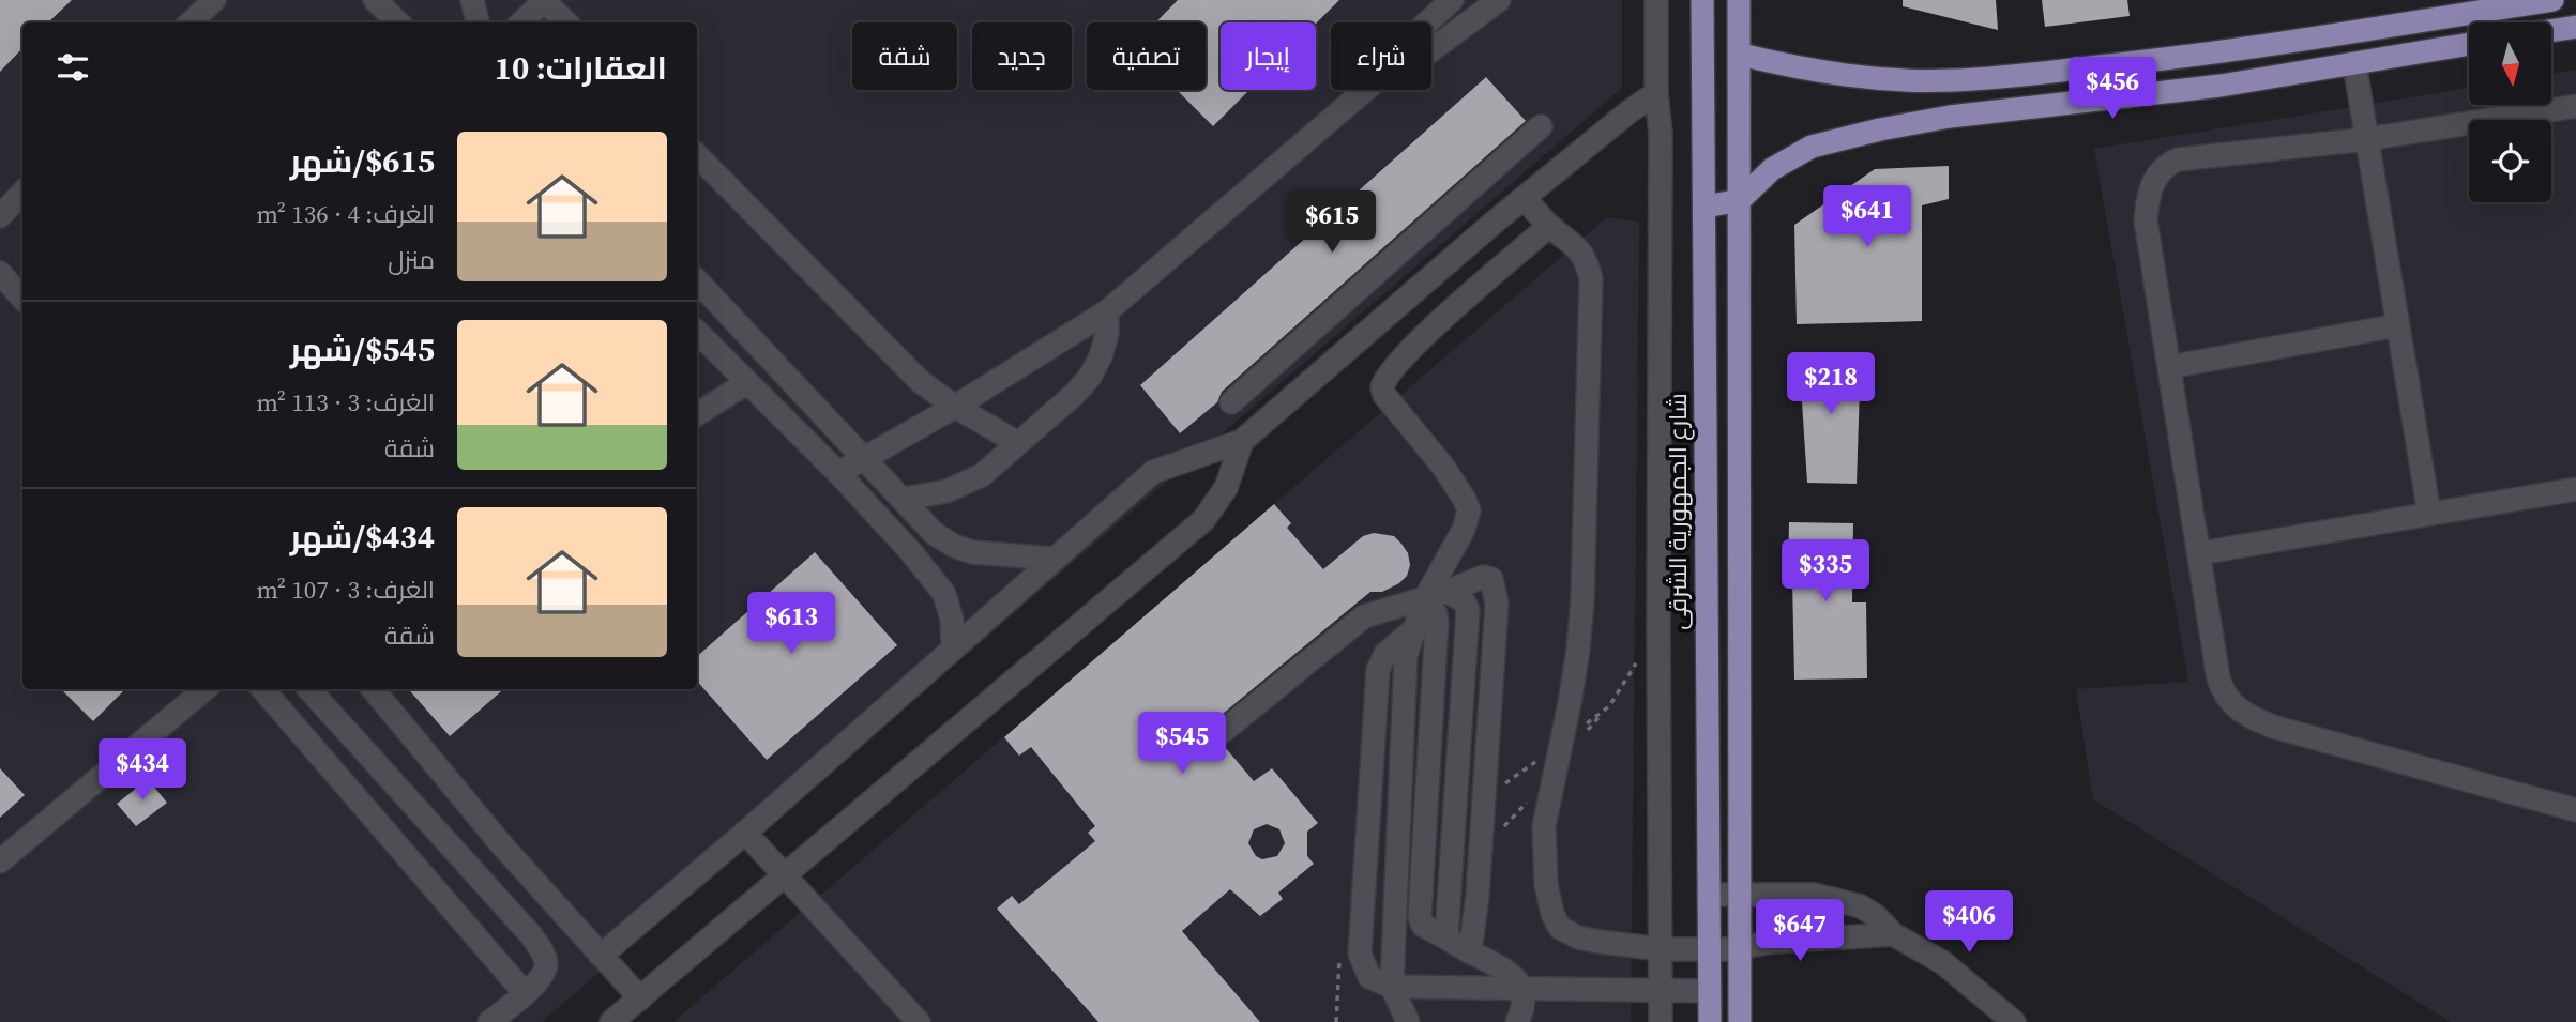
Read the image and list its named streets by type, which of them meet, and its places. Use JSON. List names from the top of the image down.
{
  "streets": {
    "main road": ["شارع الجمهورية الشرقى"]
  },
  "north": "bottom",
  "page": {
    "chip": [
      "شراء",
      "إيجار",
      "تصفية",
      "جديد",
      "شقة"
    ],
    "heading": "العقارات: 10",
    "price": [
      "$456",
      "$641",
      "$615",
      "$218",
      "$335",
      "$613",
      "$545",
      "$434",
      "$406",
      "$647"
    ],
    "list": [
      {
        "name": "$615/شهر",
        "note": "الغرف: 4 · 136 m² · منزل"
      },
      {
        "name": "$545/شهر",
        "note": "الغرف: 3 · 113 m² · شقة"
      },
      {
        "name": "$434/شهر",
        "note": "الغرف: 3 · 107 m² · شقة"
      }
    ]
  }
}
